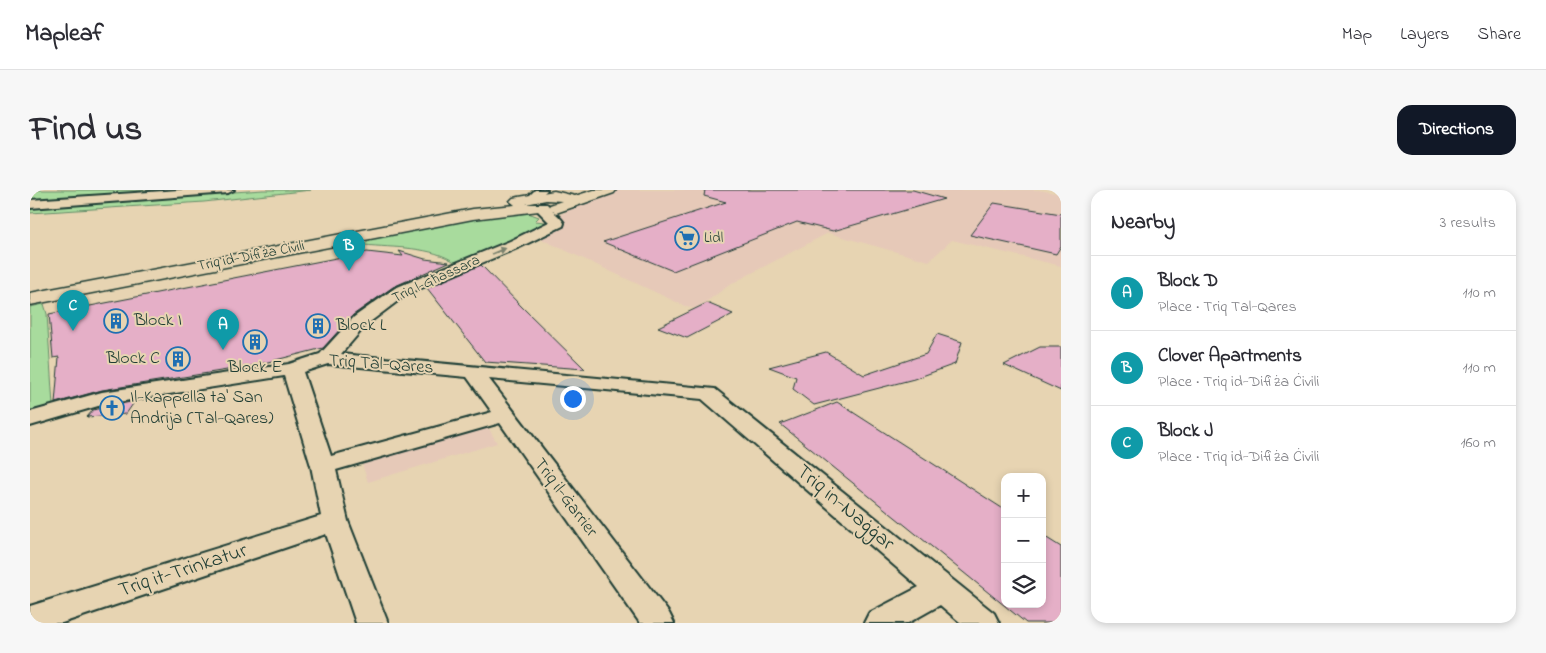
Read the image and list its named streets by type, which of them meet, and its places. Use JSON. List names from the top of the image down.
{
  "streets": {
    "main road": ["Triq id-Difiża Ċivili"],
    "street": [
      "Triq l-Għassara",
      "Triq Tal-Qares",
      "Triq il-Ġarrier",
      "Triq in-Naġġar",
      "Triq it-Trinkatur"
    ]
  },
  "crossings": [
    ["Triq id-Difiża Ċivili", "Triq l-Għassara"],
    ["Triq l-Għassara", "Triq Tal-Qares"],
    ["Triq Tal-Qares", "Triq il-Ġarrier"],
    ["Triq Tal-Qares", "Triq in-Naġġar"]
  ],
  "places": {
    "supermarket": ["Lidl"],
    "building": [
      "Block I",
      "Block L",
      "Block E",
      "Block C"
    ],
    "church": ["Il-Kappella ta' San Andrija (Tal-Qares)"]
  },
  "page": {
    "header": "Mapleaf",
    "nav": ["Map", "Layers", "Share"],
    "title": "Find us",
    "buttons": "Directions",
    "heading": ["Nearby", "3 results"],
    "pins": ["B", "C", "A"],
    "list": [
      {
        "mark": "A",
        "name": "Block D",
        "note": "Place · Triq Tal-Qares",
        "value": "110 m"
      },
      {
        "mark": "B",
        "name": "Clover Apartments",
        "note": "Place · Triq id-Difiża Ċivili",
        "value": "110 m"
      },
      {
        "mark": "C",
        "name": "Block J",
        "note": "Place · Triq id-Difiża Ċivili",
        "value": "160 m"
      }
    ],
    "map_buttons": ["+", "−"]
  }
}
